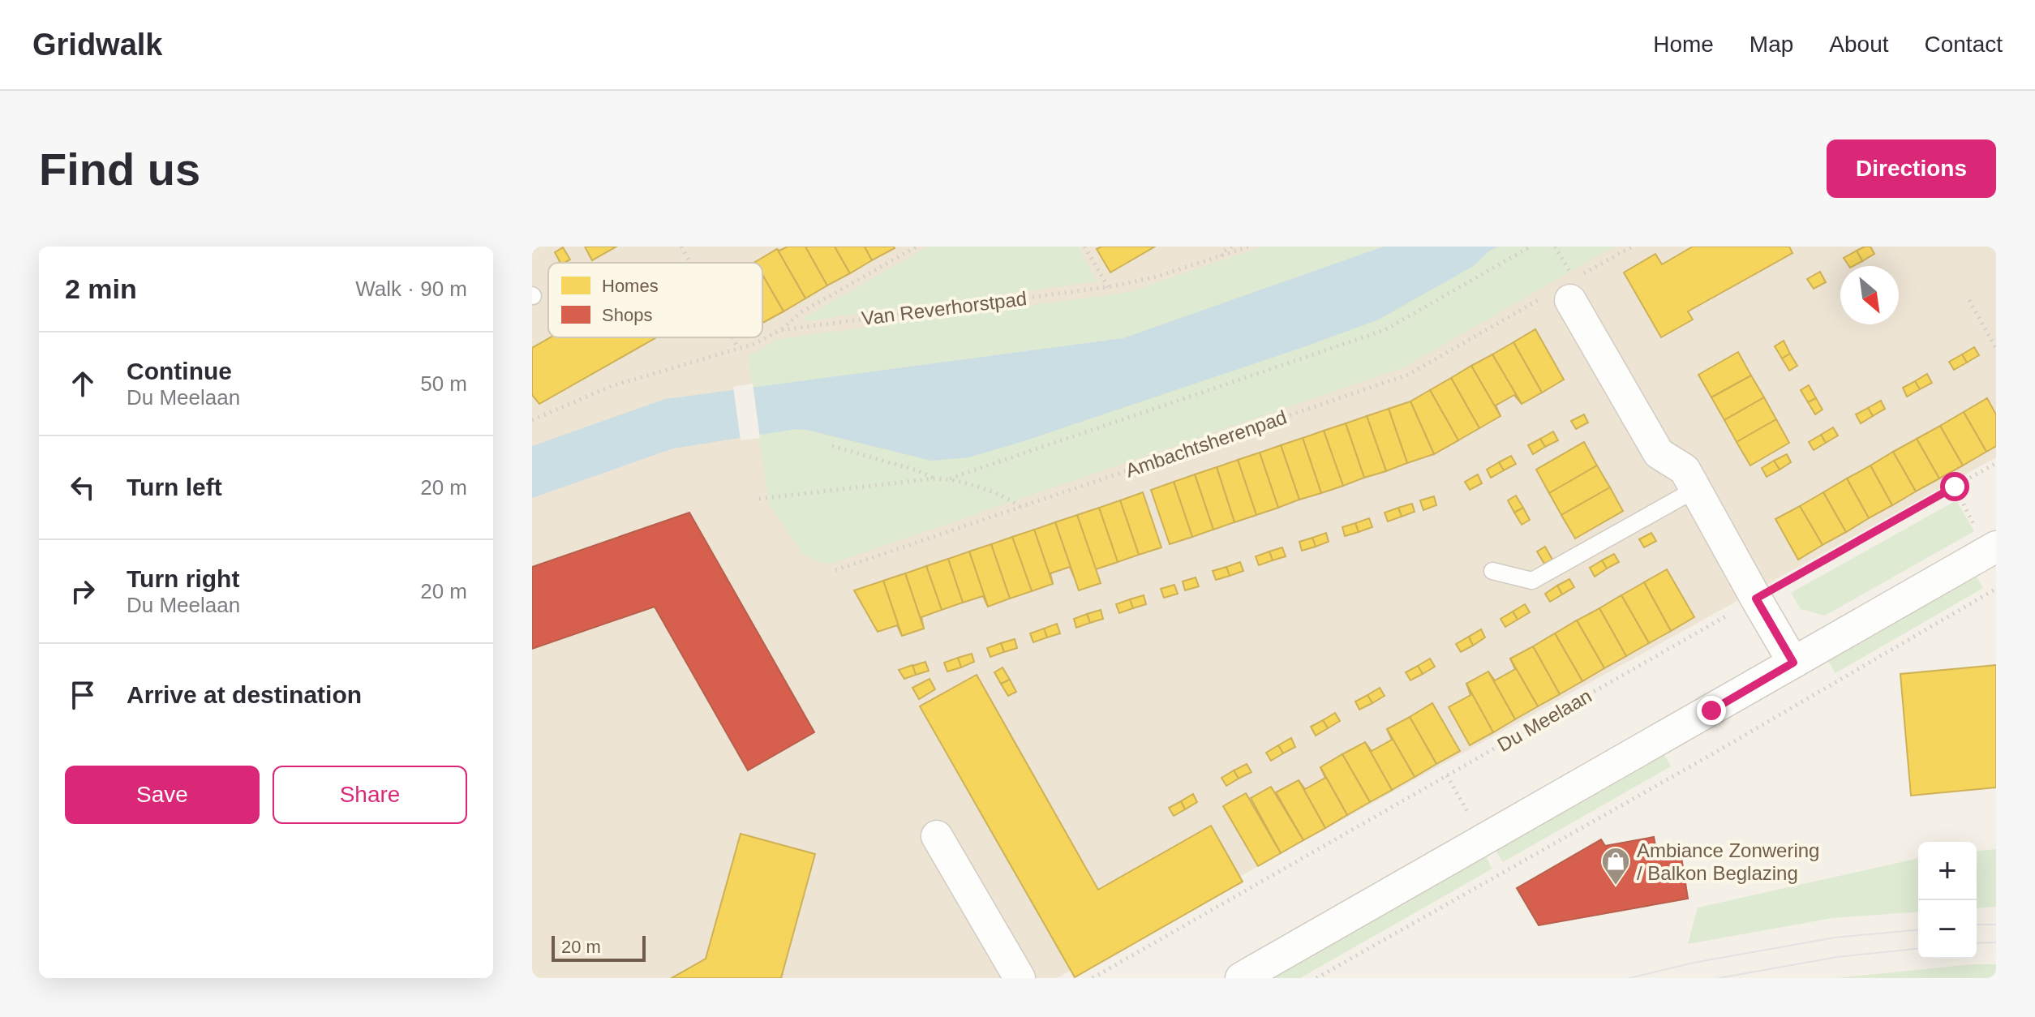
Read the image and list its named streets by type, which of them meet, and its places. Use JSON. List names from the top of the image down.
{
  "streets": {
    "path": ["Van Reverhorstpad", "Ambachtsherenpad", "Du Meelaan"]
  },
  "places": {
    "shop": ["Ambiance Zonwering / Balkon Beglazing"]
  },
  "legend": ["Homes", "Shops"],
  "scale_bar": "20 m",
  "north": "bottom right",
  "page": {
    "header": "Gridwalk",
    "nav": [
      "Home",
      "Map",
      "About",
      "Contact"
    ],
    "buttons": [
      "Directions",
      ["Save", "Share"]
    ],
    "title": "Find us",
    "heading": ["2 min", "Walk · 90 m"],
    "list": [
      ["Continue", "Du Meelaan", "50 m"],
      ["Turn left", "20 m"],
      ["Turn right", "Du Meelaan", "20 m"],
      "Arrive at destination"
    ],
    "map_buttons": ["+", "−"],
    "scale": "20 m"
  }
}
